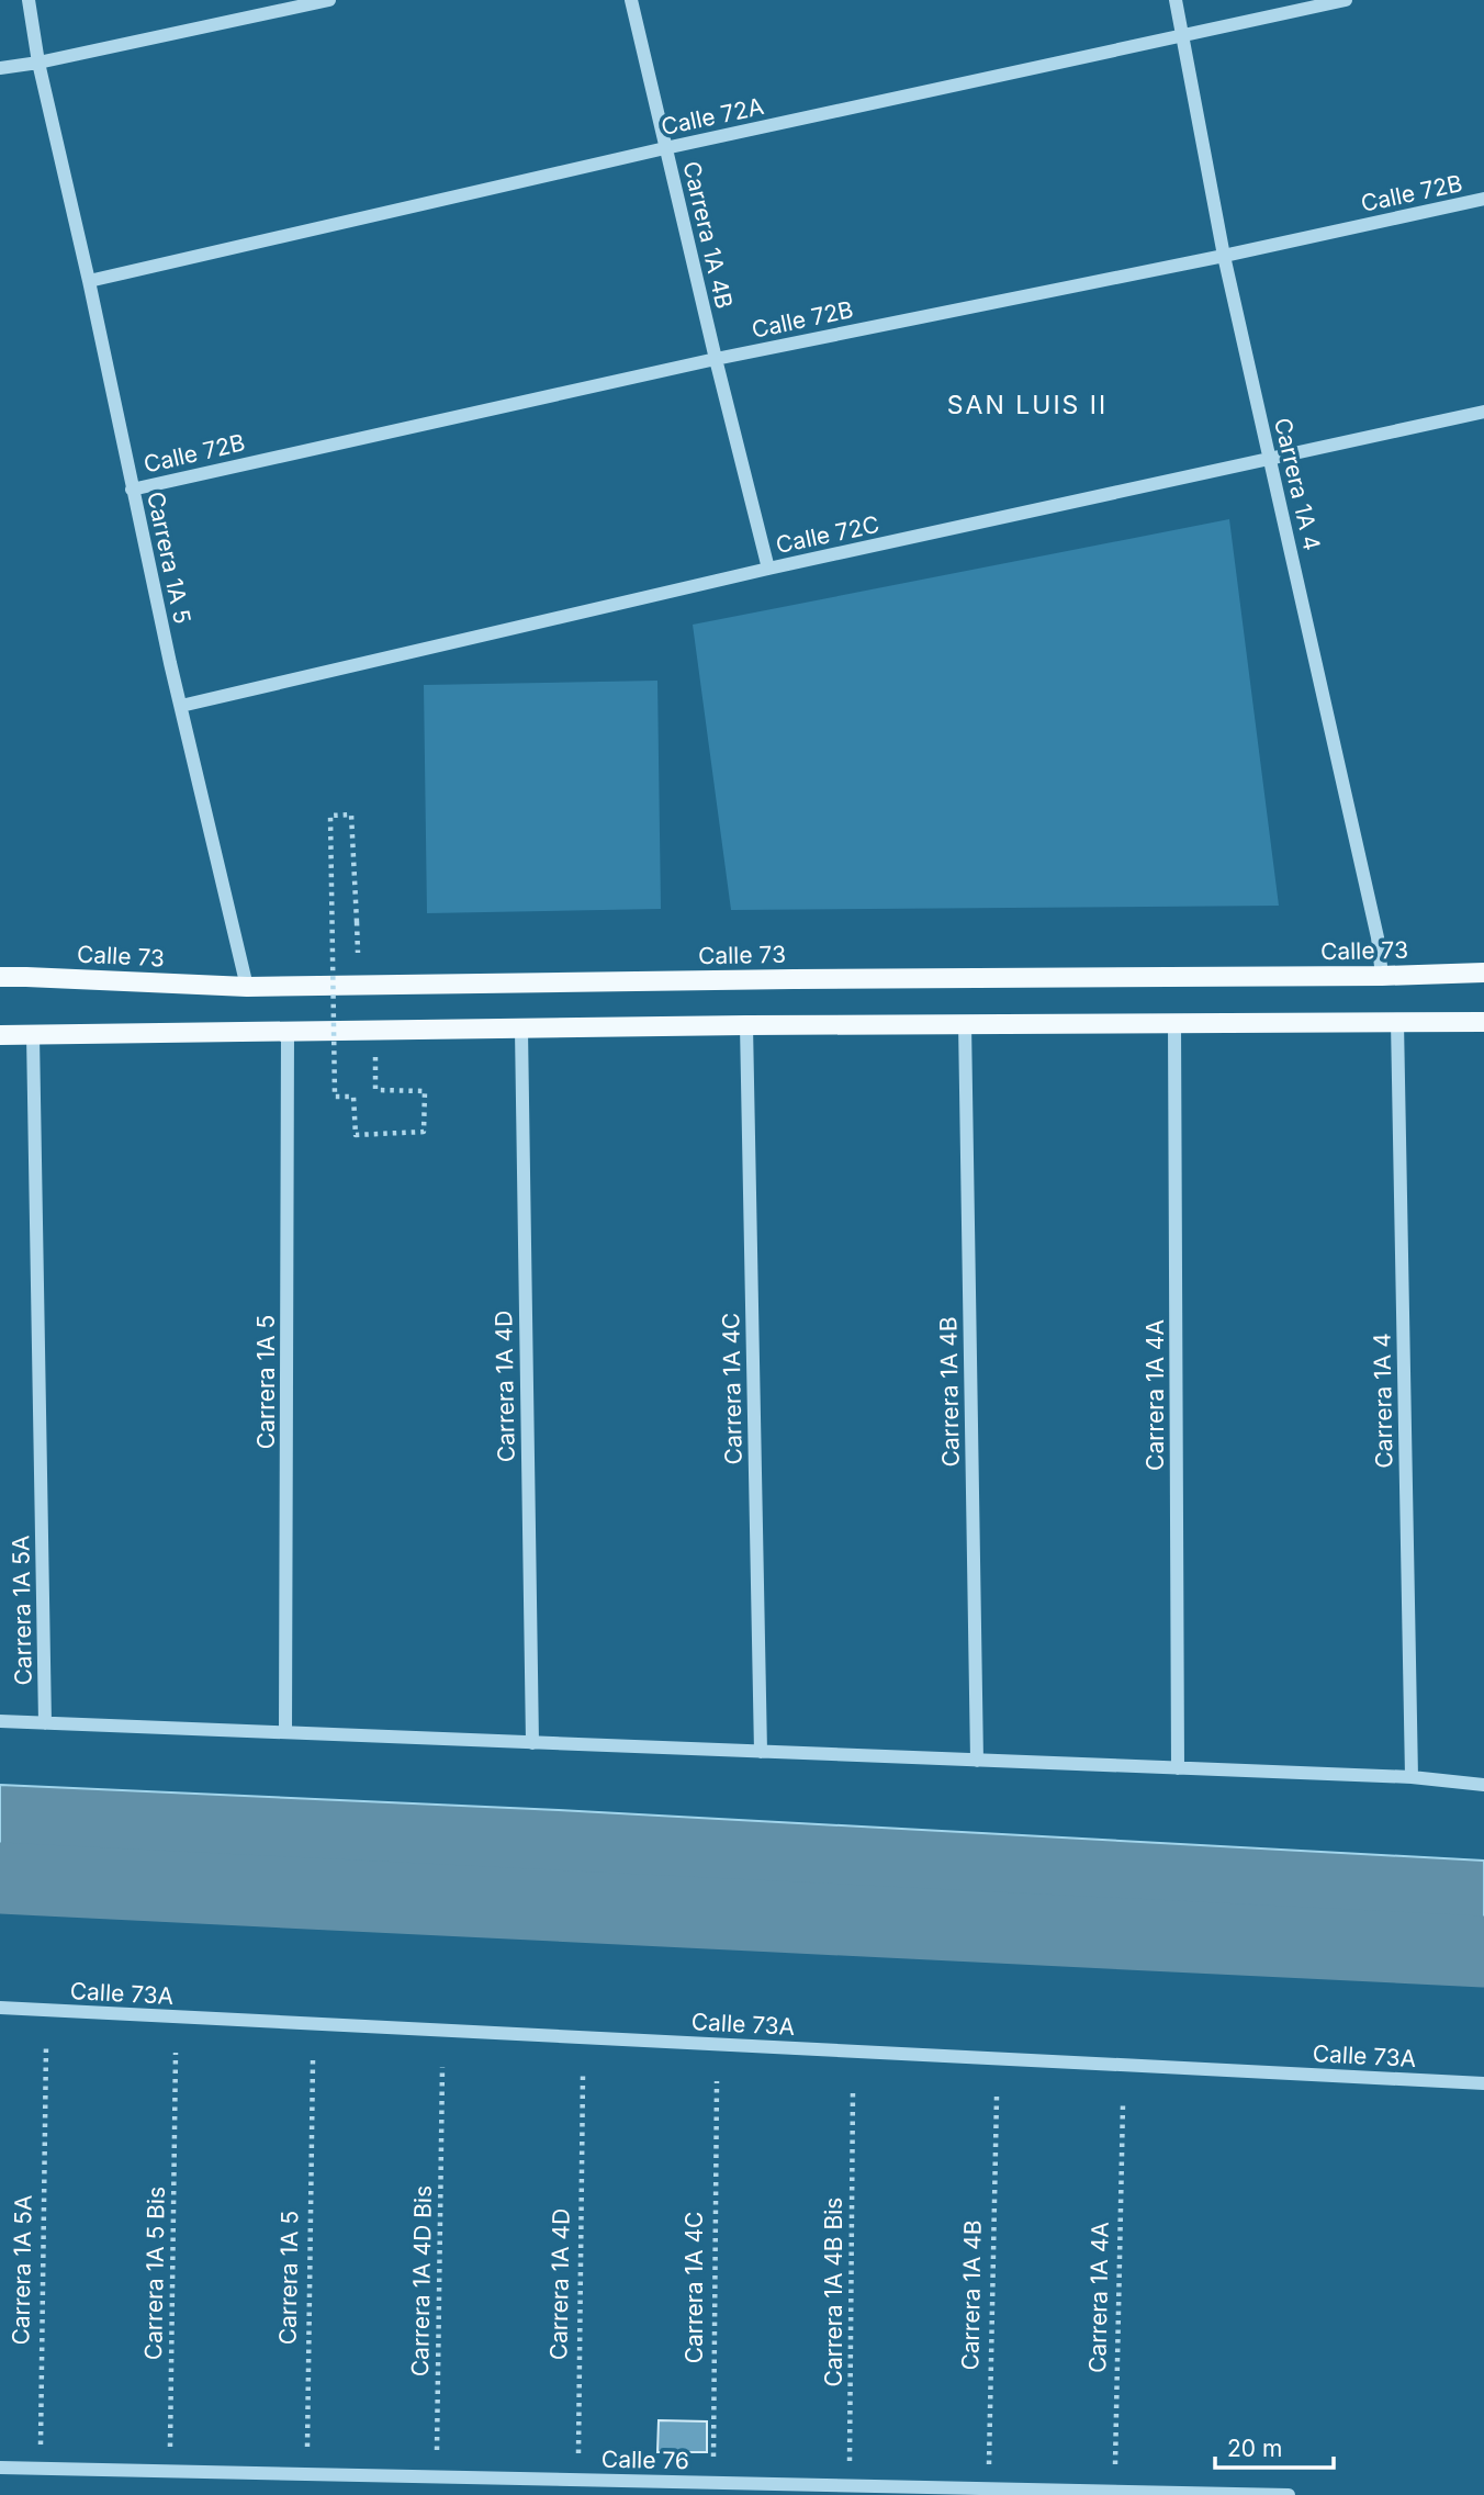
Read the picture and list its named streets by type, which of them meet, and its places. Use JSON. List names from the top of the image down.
{
  "streets": {
    "main road": ["Calle 73"],
    "street": [
      "Calle 72A",
      "Calle 72B",
      "Carrera 1A 4B",
      "Carrera 1A 4",
      "Calle 72C",
      "Carrera 1A 5",
      "Carrera 1A 4D",
      "Carrera 1A 4C",
      "Carrera 1A 4A",
      "Carrera 1A 5A",
      "Calle 73A",
      "Calle 76"
    ],
    "path": ["Carrera 1A 5 Bis", "Carrera 1A 4D Bis", "Carrera 1A 4B Bis"]
  },
  "crossings": [
    ["Calle 72A", "Carrera 1A 4B"],
    ["Calle 72A", "Carrera 1A 4"],
    ["Calle 72A", "Carrera 1A 5"],
    ["Calle 72B", "Carrera 1A 4B"],
    ["Calle 72B", "Carrera 1A 4"],
    ["Calle 72B", "Carrera 1A 5"],
    ["Carrera 1A 4B", "Calle 72C"],
    ["Carrera 1A 4B", "Calle 76"],
    ["Carrera 1A 4", "Calle 72C"],
    ["Carrera 1A 4", "Calle 73"],
    ["Calle 72C", "Carrera 1A 5"],
    ["Carrera 1A 5", "Calle 73"],
    ["Carrera 1A 5", "Calle 76"],
    ["Carrera 1A 4D", "Calle 76"],
    ["Carrera 1A 4C", "Calle 76"],
    ["Carrera 1A 4A", "Calle 76"],
    ["Carrera 1A 5A", "Calle 76"],
    ["Carrera 1A 5 Bis", "Calle 76"],
    ["Carrera 1A 4D Bis", "Calle 76"],
    ["Carrera 1A 4B Bis", "Calle 76"]
  ],
  "districts": ["SAN LUIS II"],
  "scale_bar": "20 m"
}
